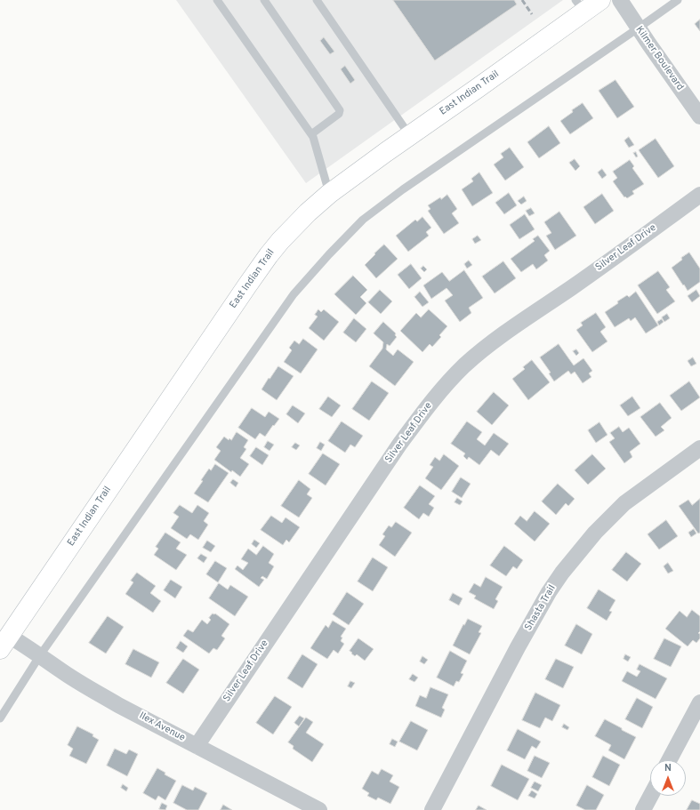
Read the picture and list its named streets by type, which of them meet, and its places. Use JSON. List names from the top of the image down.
{
  "streets": {
    "main road": ["East Indian Trail"],
    "street": [
      "Kilmer Boulevard",
      "Silver Leaf Drive",
      "Shasta Trail",
      "Ilex Avenue"
    ]
  },
  "crossings": [
    ["East Indian Trail", "Ilex Avenue"],
    ["Silver Leaf Drive", "Ilex Avenue"]
  ],
  "north": "top"
}
